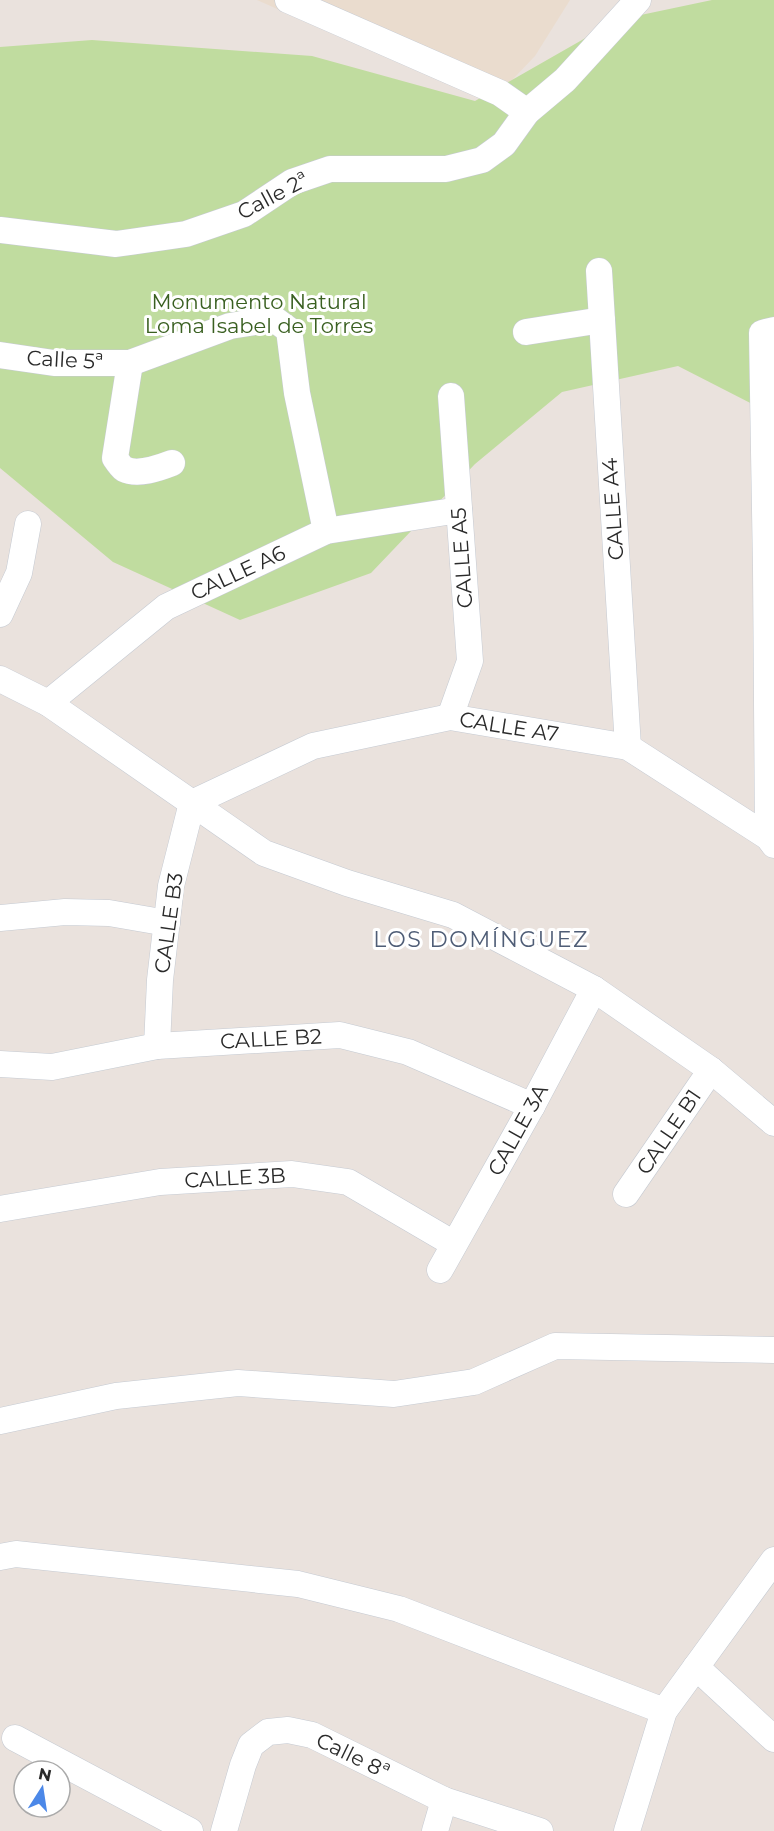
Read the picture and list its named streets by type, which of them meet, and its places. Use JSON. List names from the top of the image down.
{
  "streets": {
    "street": [
      "Calle 2ª",
      "Calle 5ª",
      "CALLE A4",
      "CALLE A5",
      "CALLE A6",
      "CALLE A7",
      "CALLE B3",
      "CALLE B2",
      "CALLE 3A",
      "CALLE B1",
      "CALLE 3B",
      "Calle 8ª"
    ]
  },
  "crossings": [
    ["CALLE A4", "CALLE A7"],
    ["CALLE A5", "CALLE A6"],
    ["CALLE A5", "CALLE A7"],
    ["CALLE A7", "CALLE B3"],
    ["CALLE B3", "CALLE B2"],
    ["CALLE B2", "CALLE 3A"],
    ["CALLE 3A", "CALLE 3B"]
  ],
  "districts": ["LOS DOMÍNGUEZ"],
  "parks": ["Monumento Natural Loma Isabel de Torres"],
  "north": "top"
}
